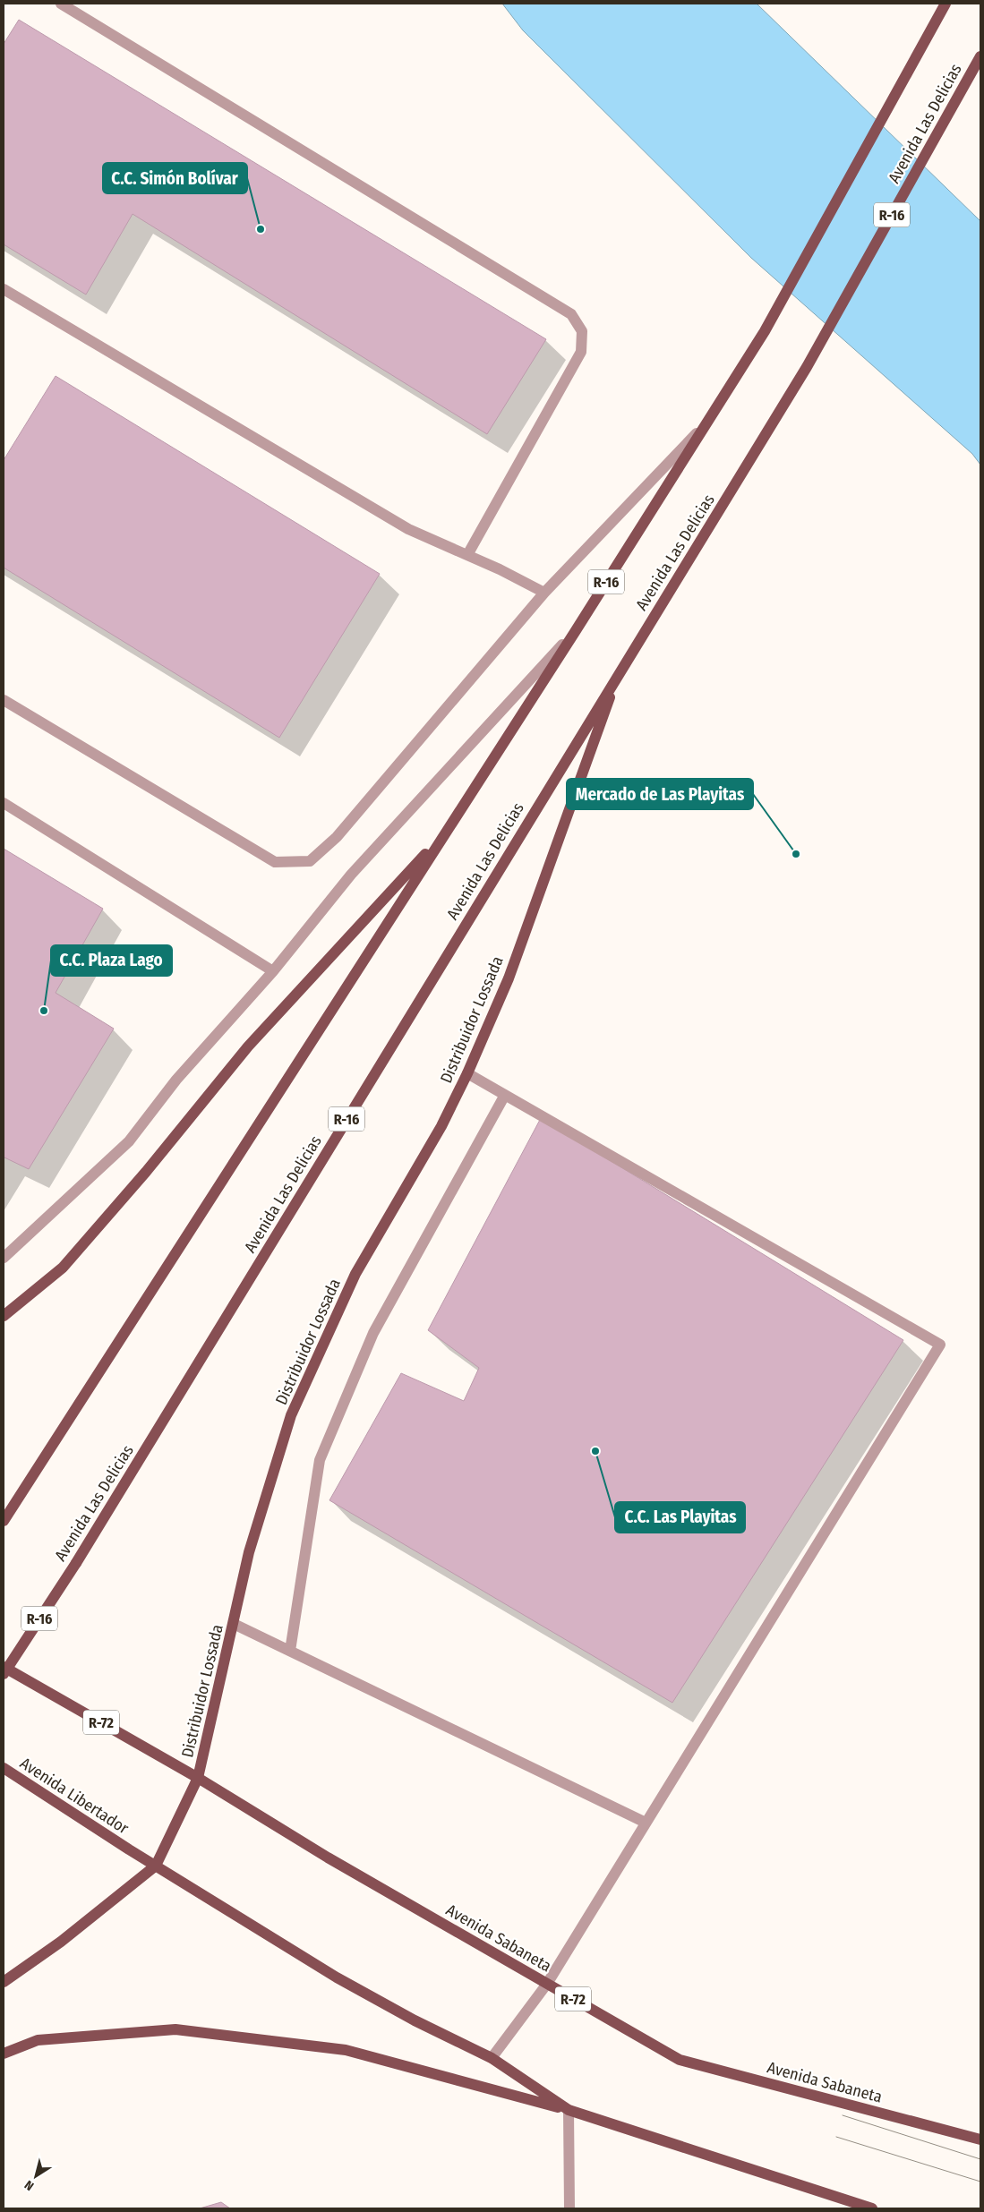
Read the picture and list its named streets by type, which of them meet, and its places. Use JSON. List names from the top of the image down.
{
  "streets": {
    "main road": [
      "Avenida Las Delicias",
      "R-16",
      "Distribuidor Lossada",
      "R-72",
      "Avenida Libertador",
      "Avenida Sabaneta"
    ]
  },
  "crossings": [
    ["Avenida Las Delicias", "Distribuidor Lossada"],
    ["Distribuidor Lossada", "R-72"],
    ["Distribuidor Lossada", "Avenida Libertador"],
    ["Distribuidor Lossada", "Avenida Sabaneta"],
    ["R-72", "Avenida Sabaneta"]
  ],
  "places": [
    "C.C. Simón Bolívar",
    "Mercado de Las Playitas",
    "C.C. Plaza Lago",
    "C.C. Las Playitas"
  ],
  "north": "bottom left"
}
